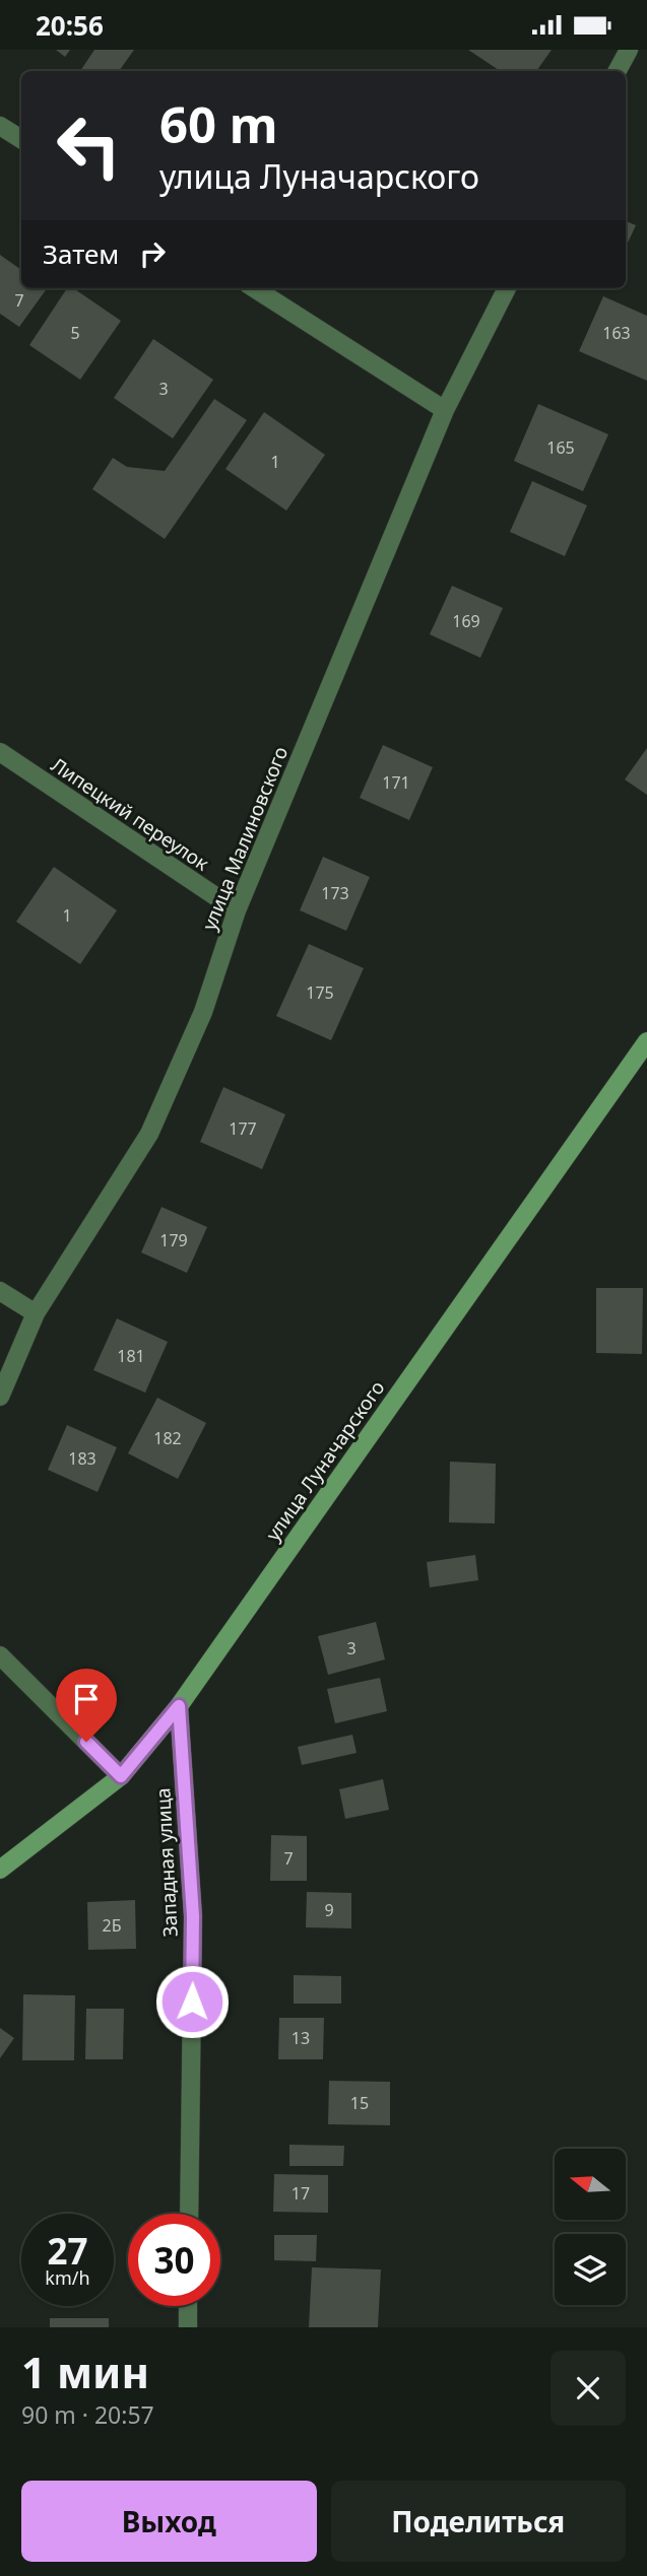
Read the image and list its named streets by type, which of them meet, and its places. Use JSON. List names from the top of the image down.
{
  "streets": {
    "street": [
      "Липецкий переулок",
      "улица Малиновского",
      "улица Луначарского",
      "Западная улица"
    ]
  },
  "crossings": [
    ["Липецкий переулок", "улица Малиновского"],
    ["улица Луначарского", "Западная улица"]
  ],
  "house_numbers": [
    "7",
    "5",
    "163",
    "3",
    "165",
    "1",
    "169",
    "171",
    "173",
    "1",
    "175",
    "177",
    "179",
    "181",
    "182",
    "183",
    "3",
    "7",
    "9",
    "2Б",
    "13",
    "15",
    "17"
  ],
  "north": "left",
  "page": {
    "status": "20:56",
    "turn": ["60 m", "улица Луначарского"],
    "then": "Затем",
    "speed": "27 km/h",
    "limit": "30",
    "heading": ["1 мин", "90 m · 20:57"],
    "buttons": ["Выход", "Поделиться"]
  }
}
